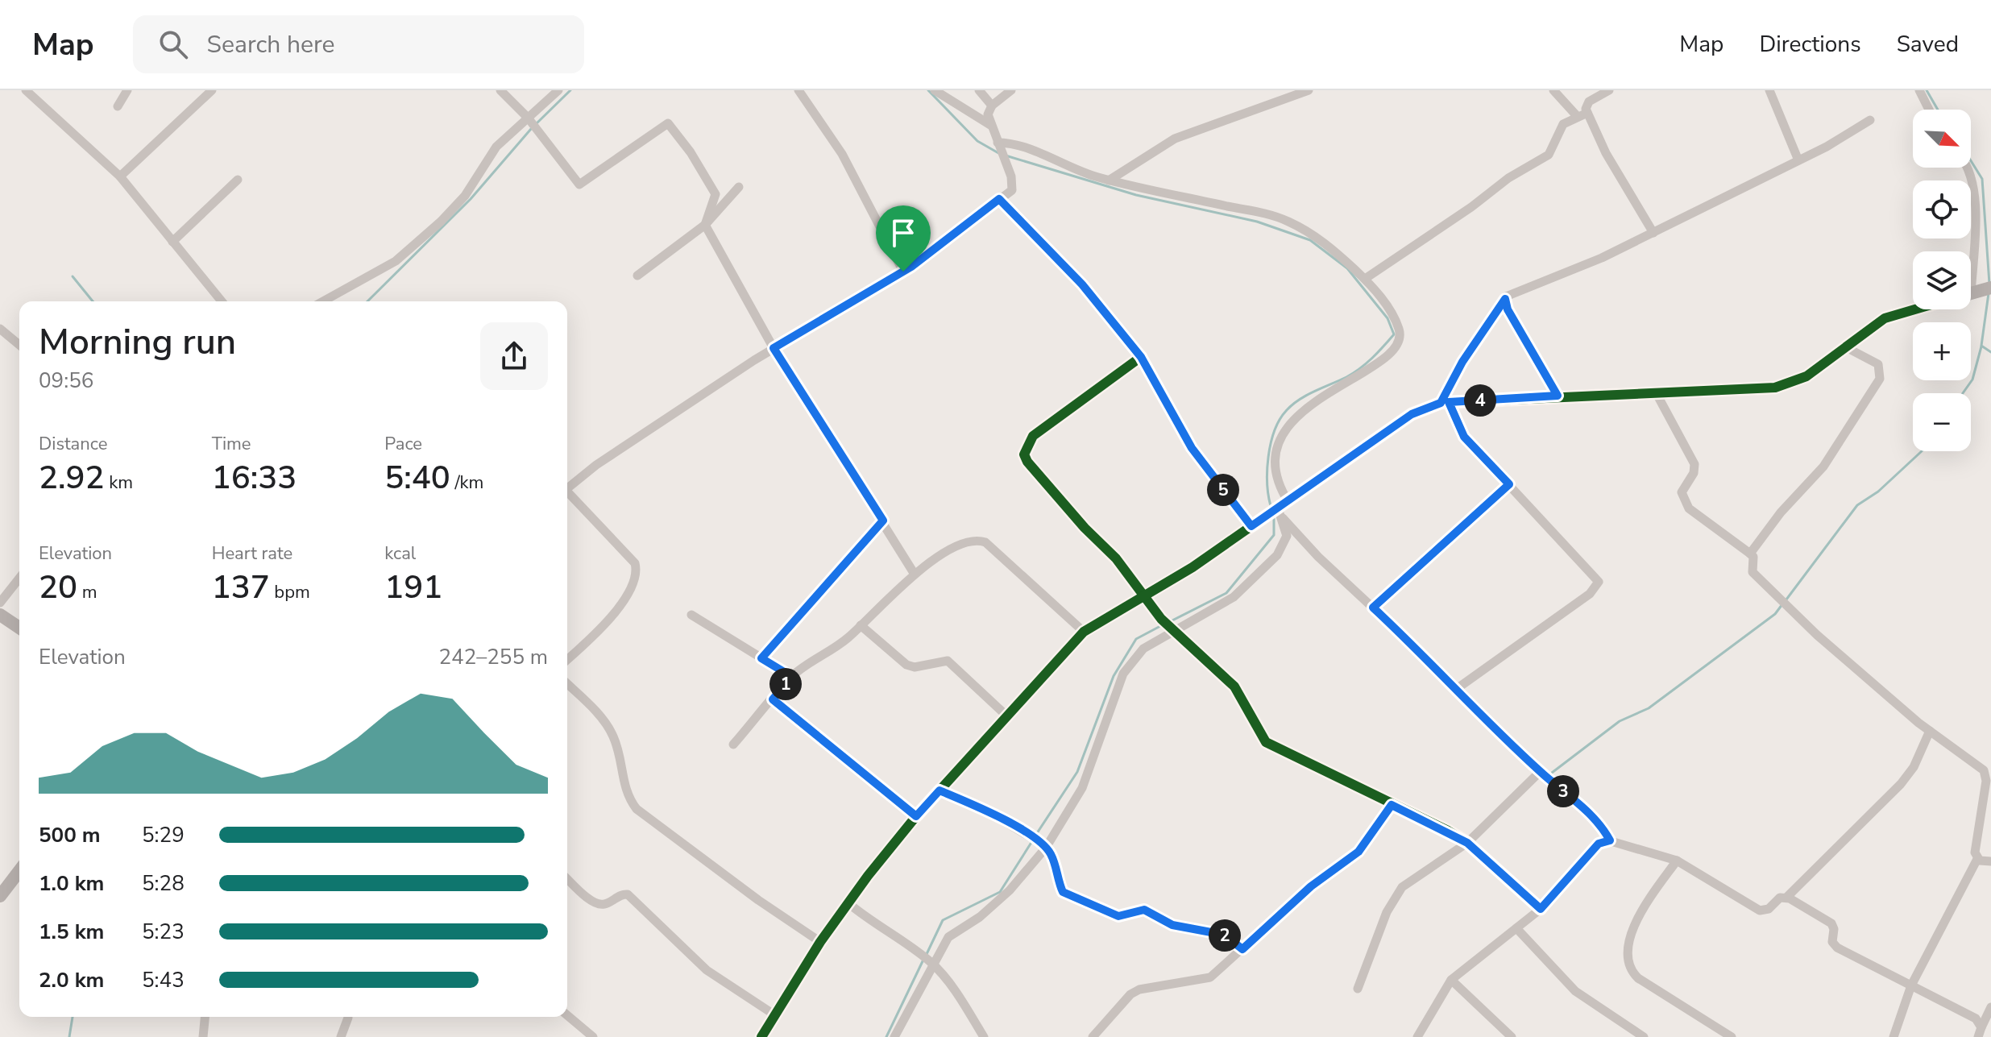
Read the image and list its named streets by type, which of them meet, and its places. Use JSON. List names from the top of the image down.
{
  "north": "bottom right",
  "page": {
    "header": "Map",
    "search": "Search here",
    "nav": ["Map", "Directions", "Saved"],
    "map_buttons": ["+", "−"],
    "heading": ["Morning run", "09:56"],
    "pins": [
      "4",
      "5",
      "1",
      "3",
      "2"
    ],
    "stats": [
      ["Distance", "2.92 km"],
      ["Time", "16:33"],
      ["Pace", "5:40 /km"],
      ["Elevation", "20 m"],
      ["Heart rate", "137 bpm"],
      ["kcal", "191"]
    ],
    "chart": ["Elevation", "242–255 m"],
    "list": [
      {
        "name": "500 m",
        "note": "5:29"
      },
      {
        "name": "1.0 km",
        "note": "5:28"
      },
      {
        "name": "1.5 km",
        "note": "5:23"
      },
      {
        "name": "2.0 km",
        "note": "5:43"
      }
    ]
  }
}
